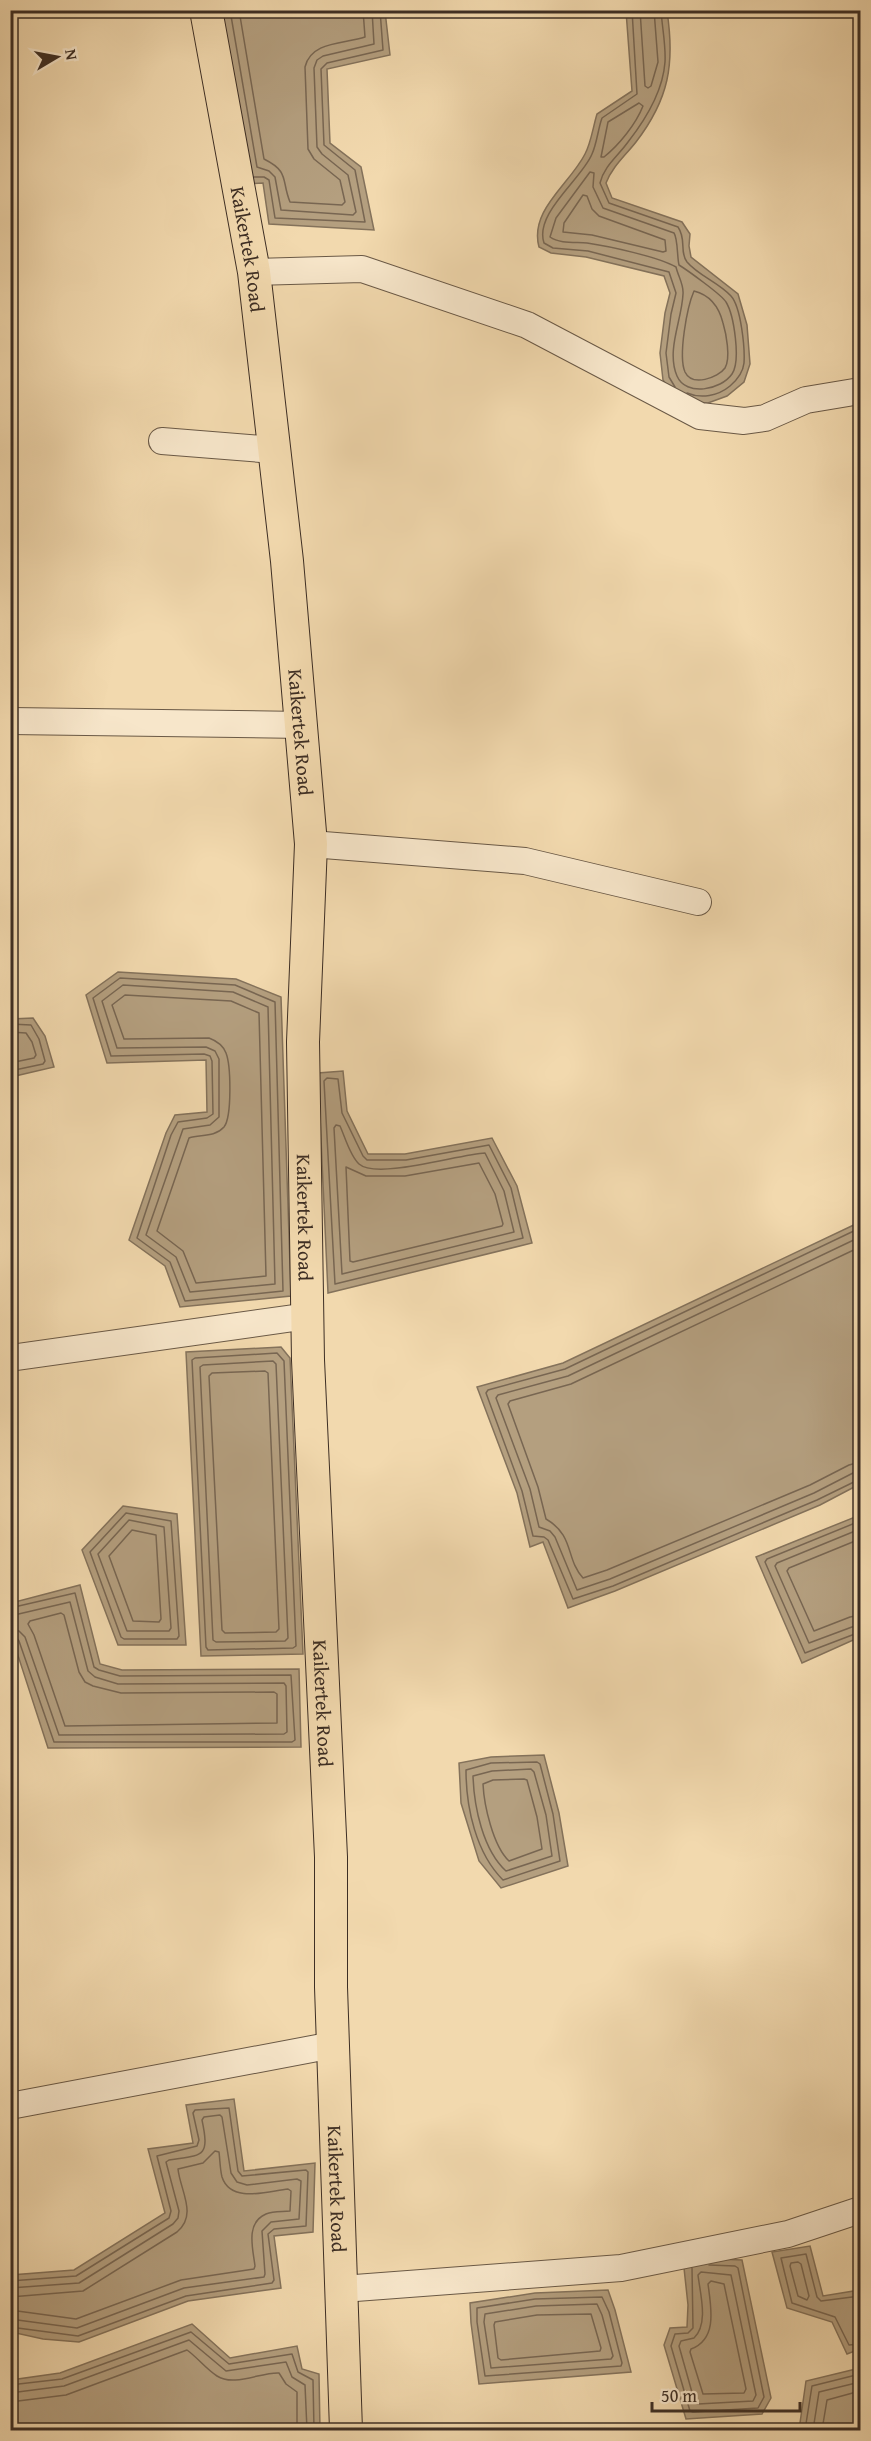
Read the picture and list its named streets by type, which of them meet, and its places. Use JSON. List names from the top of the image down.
{
  "streets": {
    "main road": ["Kaikertek Road"]
  },
  "scale_bar": "50 m",
  "north": "right"
}
